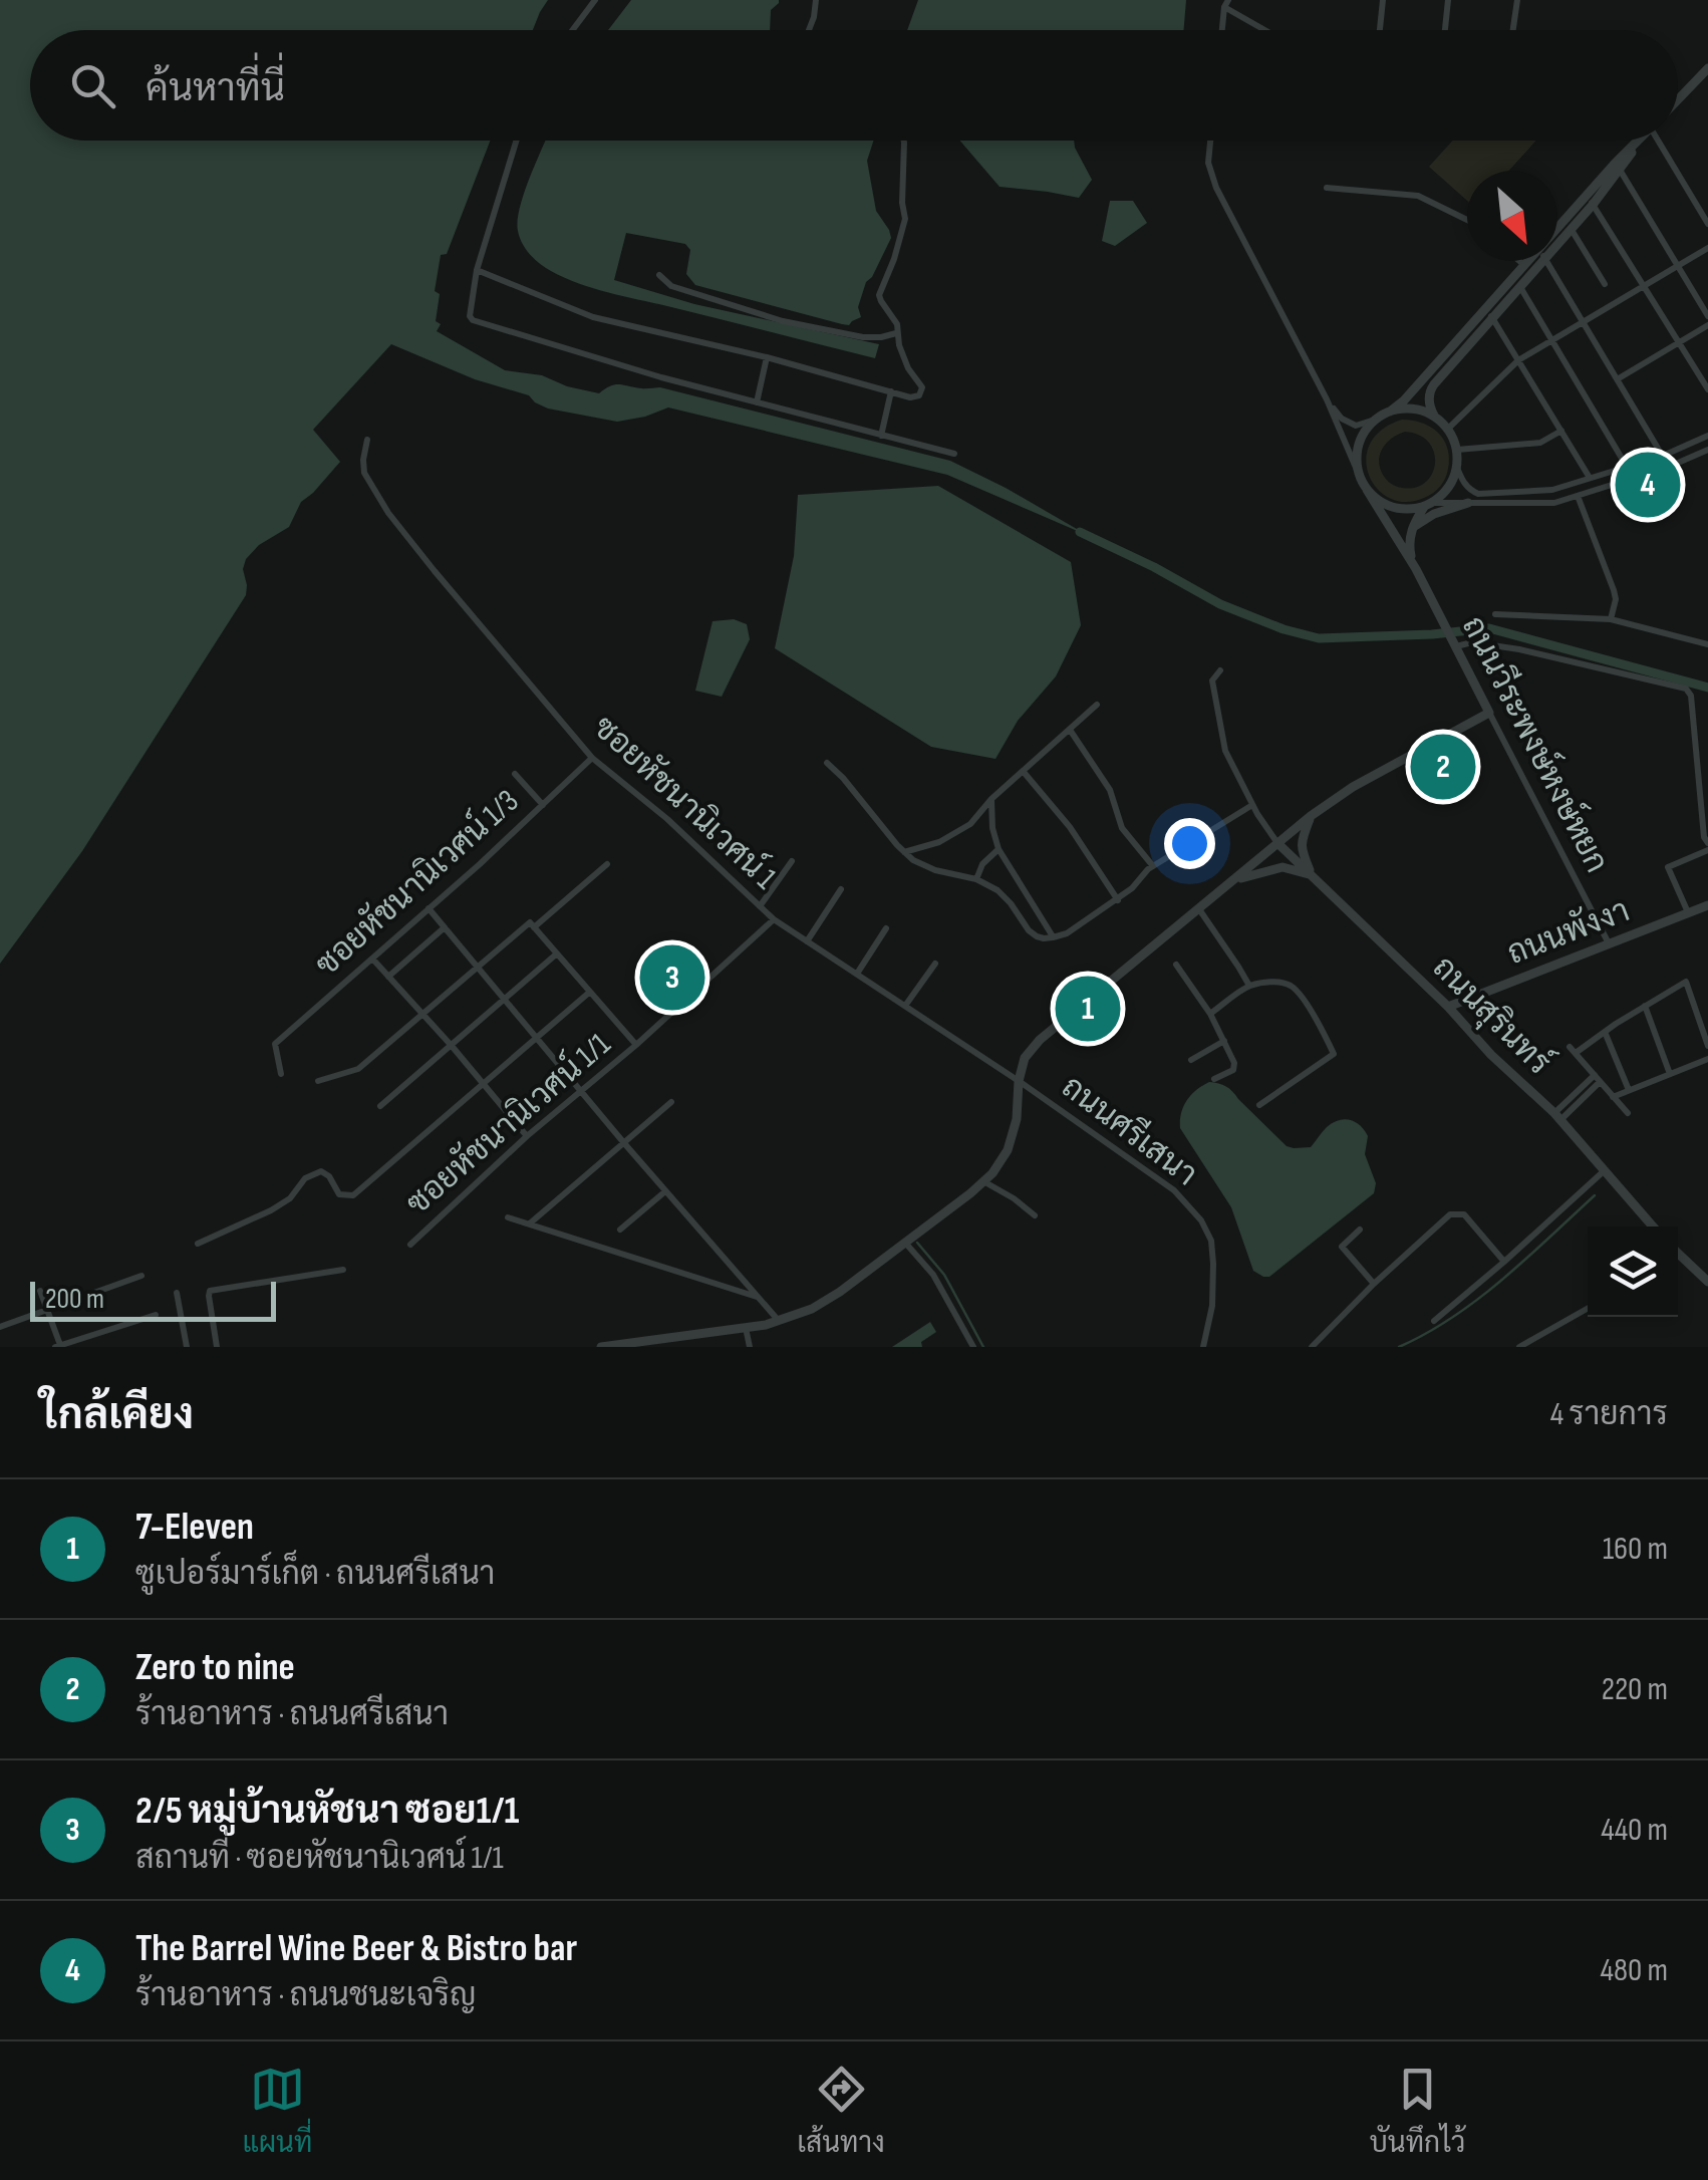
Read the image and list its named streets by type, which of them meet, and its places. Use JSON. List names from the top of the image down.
{
  "streets": {
    "street": [
      "ถนนวีระพงษ์หงษ์หยก",
      "ซอยหัชนานิเวศน์ 1",
      "ซอยหัชนานิเวศน์ 1/3",
      "ถนนพังงา",
      "ถนนสุรินทร์",
      "ซอยหัชนานิเวศน์ 1/1",
      "ถนนศรีเสนา"
    ]
  },
  "crossings": [
    ["ถนนวีระพงษ์หงษ์หยก", "ถนนพังงา"],
    ["ถนนวีระพงษ์หงษ์หยก", "ถนนศรีเสนา"],
    ["ซอยหัชนานิเวศน์ 1", "ซอยหัชนานิเวศน์ 1/3"],
    ["ซอยหัชนานิเวศน์ 1", "ซอยหัชนานิเวศน์ 1/1"],
    ["ซอยหัชนานิเวศน์ 1", "ถนนศรีเสนา"],
    ["ถนนพังงา", "ถนนสุรินทร์"],
    ["ถนนสุรินทร์", "ถนนศรีเสนา"]
  ],
  "scale_bar": "200 m",
  "north": "bottom right",
  "page": {
    "search": "ค้นหาที่นี่",
    "pins": [
      "4",
      "2",
      "3",
      "1"
    ],
    "scale": "200 m",
    "heading": ["ใกล้เคียง", "4 รายการ"],
    "list": [
      {
        "mark": "1",
        "name": "7-Eleven",
        "note": "ซูเปอร์มาร์เก็ต · ถนนศรีเสนา",
        "value": "160 m"
      },
      {
        "mark": "2",
        "name": "Zero to nine",
        "note": "ร้านอาหาร · ถนนศรีเสนา",
        "value": "220 m"
      },
      {
        "mark": "3",
        "name": "2/5 หมู่บ้านหัชนา ซอย1/1",
        "note": "สถานที่ · ซอยหัชนานิเวศน์ 1/1",
        "value": "440 m"
      },
      {
        "mark": "4",
        "name": "The Barrel Wine Beer & Bistro bar",
        "note": "ร้านอาหาร · ถนนชนะเจริญ",
        "value": "480 m"
      }
    ],
    "nav": ["แผนที่", "เส้นทาง", "บันทึกไว้"]
  }
}
